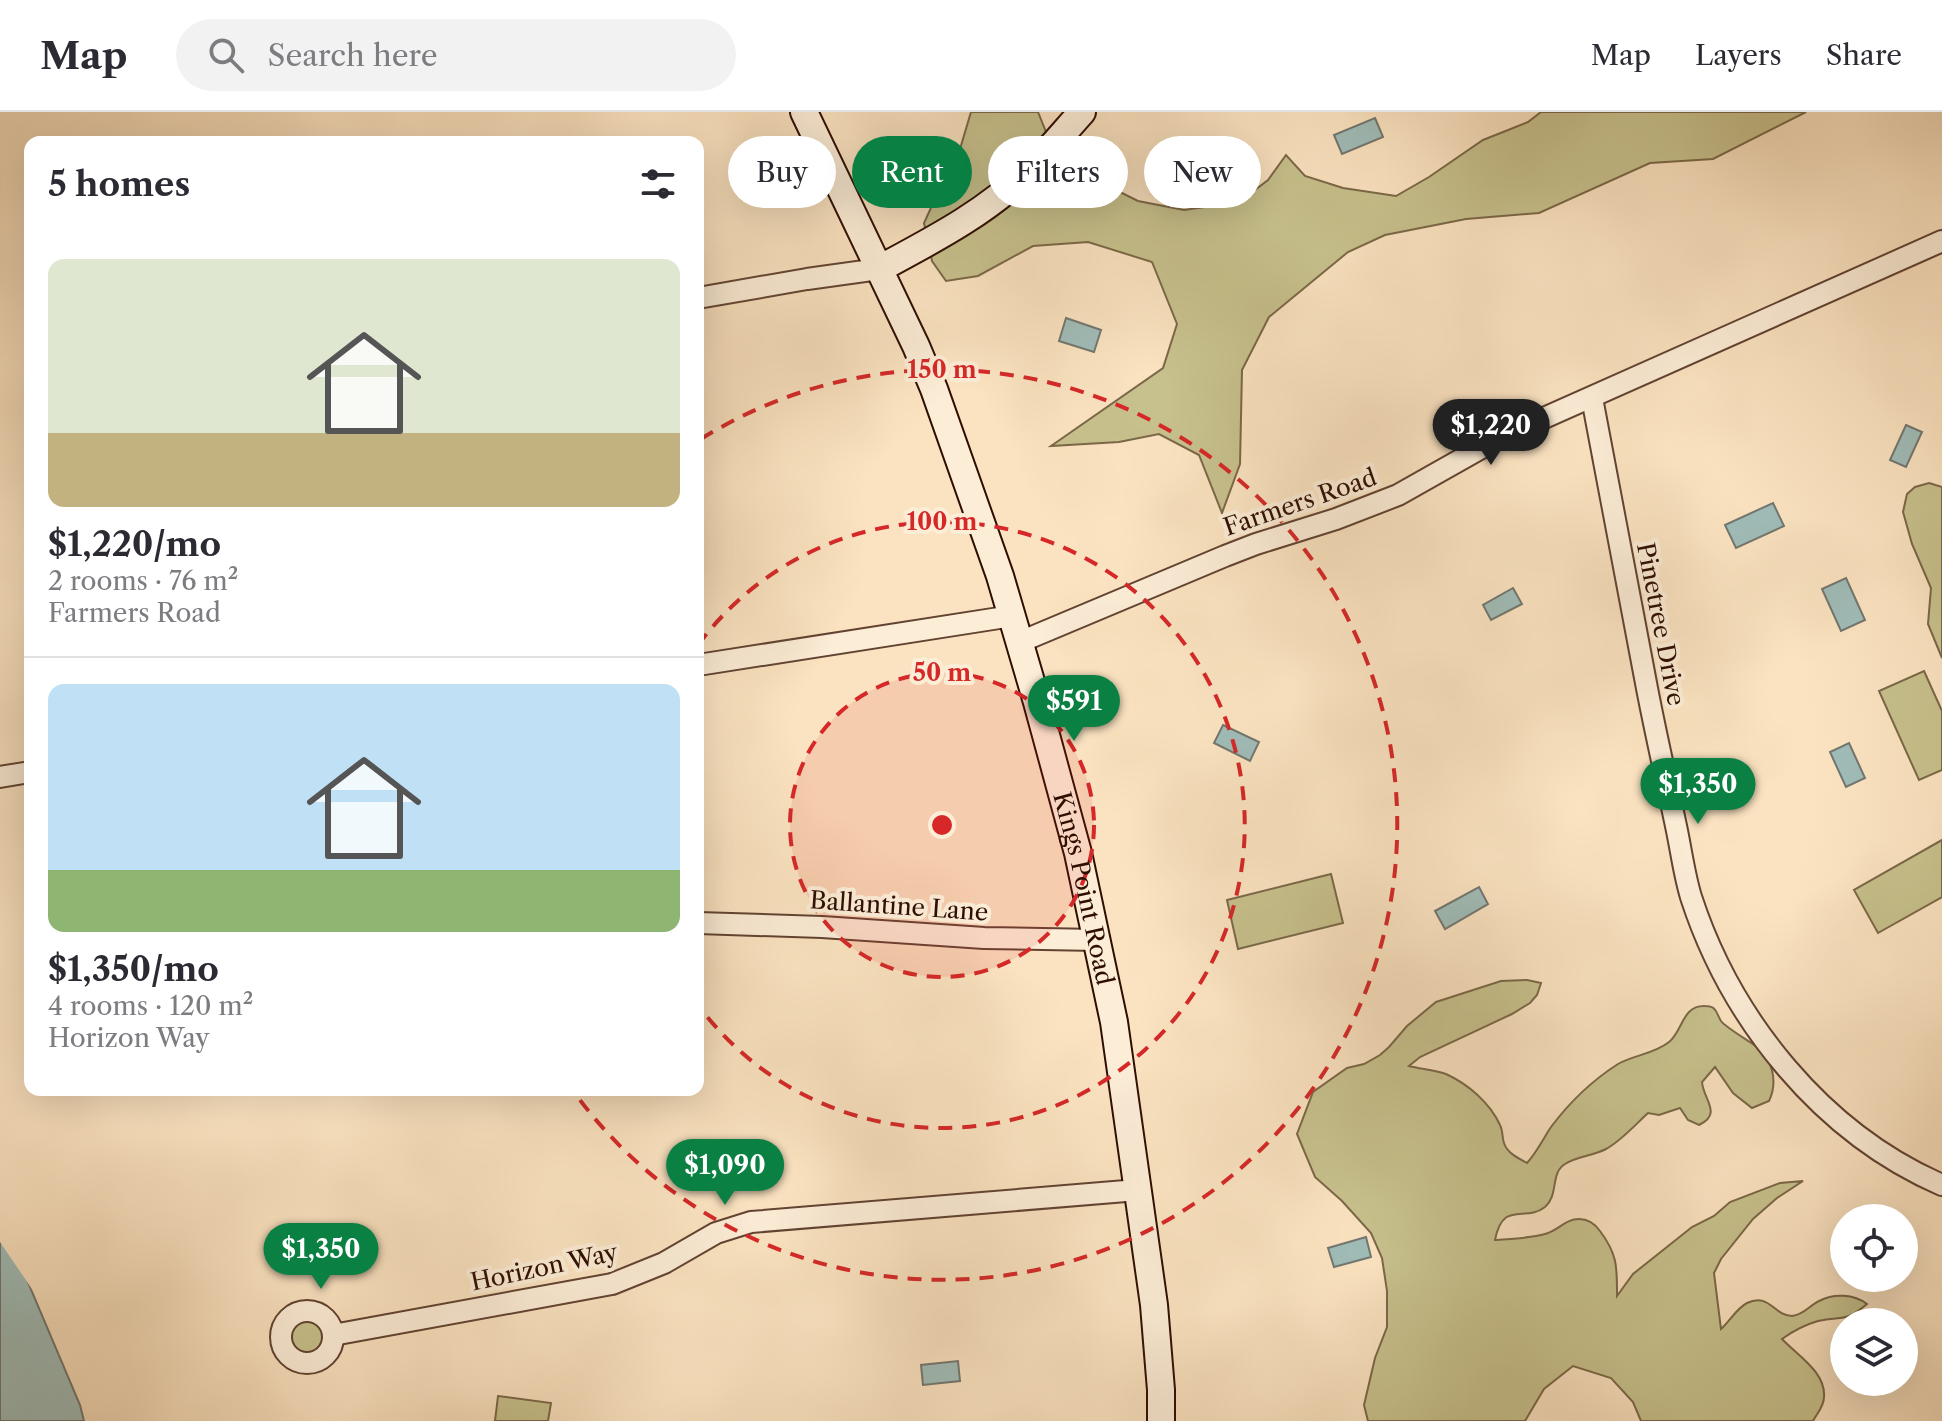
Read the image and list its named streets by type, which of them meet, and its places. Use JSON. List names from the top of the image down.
{
  "streets": {
    "main road": ["Kings Point Road"],
    "street": [
      "Farmers Road",
      "Pinetree Drive",
      "Ballantine Lane",
      "Horizon Way"
    ]
  },
  "crossings": [
    ["Farmers Road", "Pinetree Drive"],
    ["Farmers Road", "Kings Point Road"],
    ["Kings Point Road", "Ballantine Lane"],
    ["Kings Point Road", "Horizon Way"]
  ],
  "page": {
    "header": "Map",
    "search": "Search here",
    "nav": ["Map", "Layers", "Share"],
    "chip": [
      "Buy",
      "Rent",
      "Filters",
      "New"
    ],
    "heading": "5 homes",
    "list": [
      {
        "name": "$1,220/mo",
        "note": "2 rooms · 76 m² · Farmers Road"
      },
      {
        "name": "$1,350/mo",
        "note": "4 rooms · 120 m² · Horizon Way"
      }
    ],
    "price": [
      "$1,220",
      "$591",
      "$1,350",
      "$1,090",
      "$1,350"
    ]
  },
  "rings": ["150 m", "100 m", "50 m"]
}
